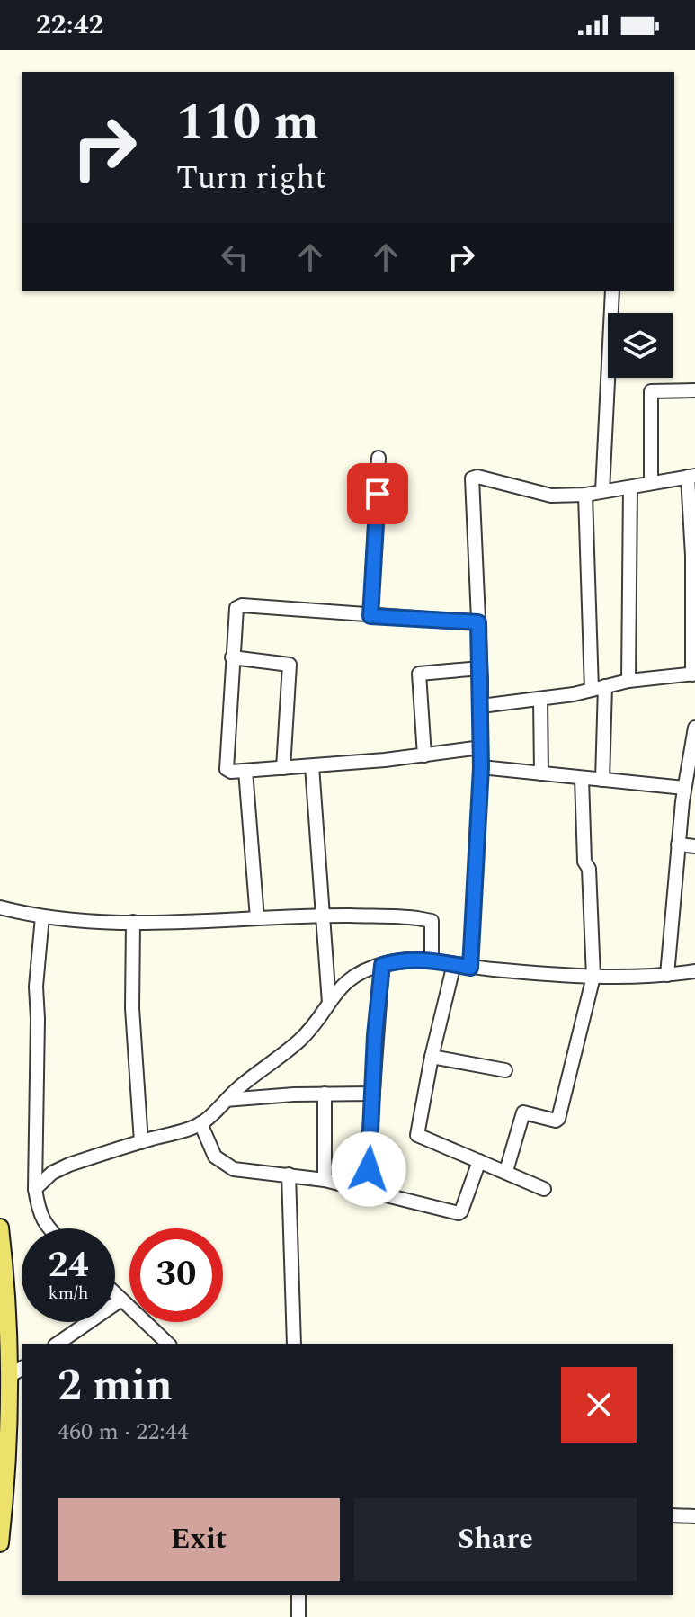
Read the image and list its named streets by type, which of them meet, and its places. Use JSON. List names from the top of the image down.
{
  "page": {
    "status": "22:42",
    "turn": ["110 m", "Turn right"],
    "speed": "24 km/h",
    "limit": "30",
    "heading": ["2 min", "460 m · 22:44"],
    "buttons": ["Exit", "Share"]
  }
}
